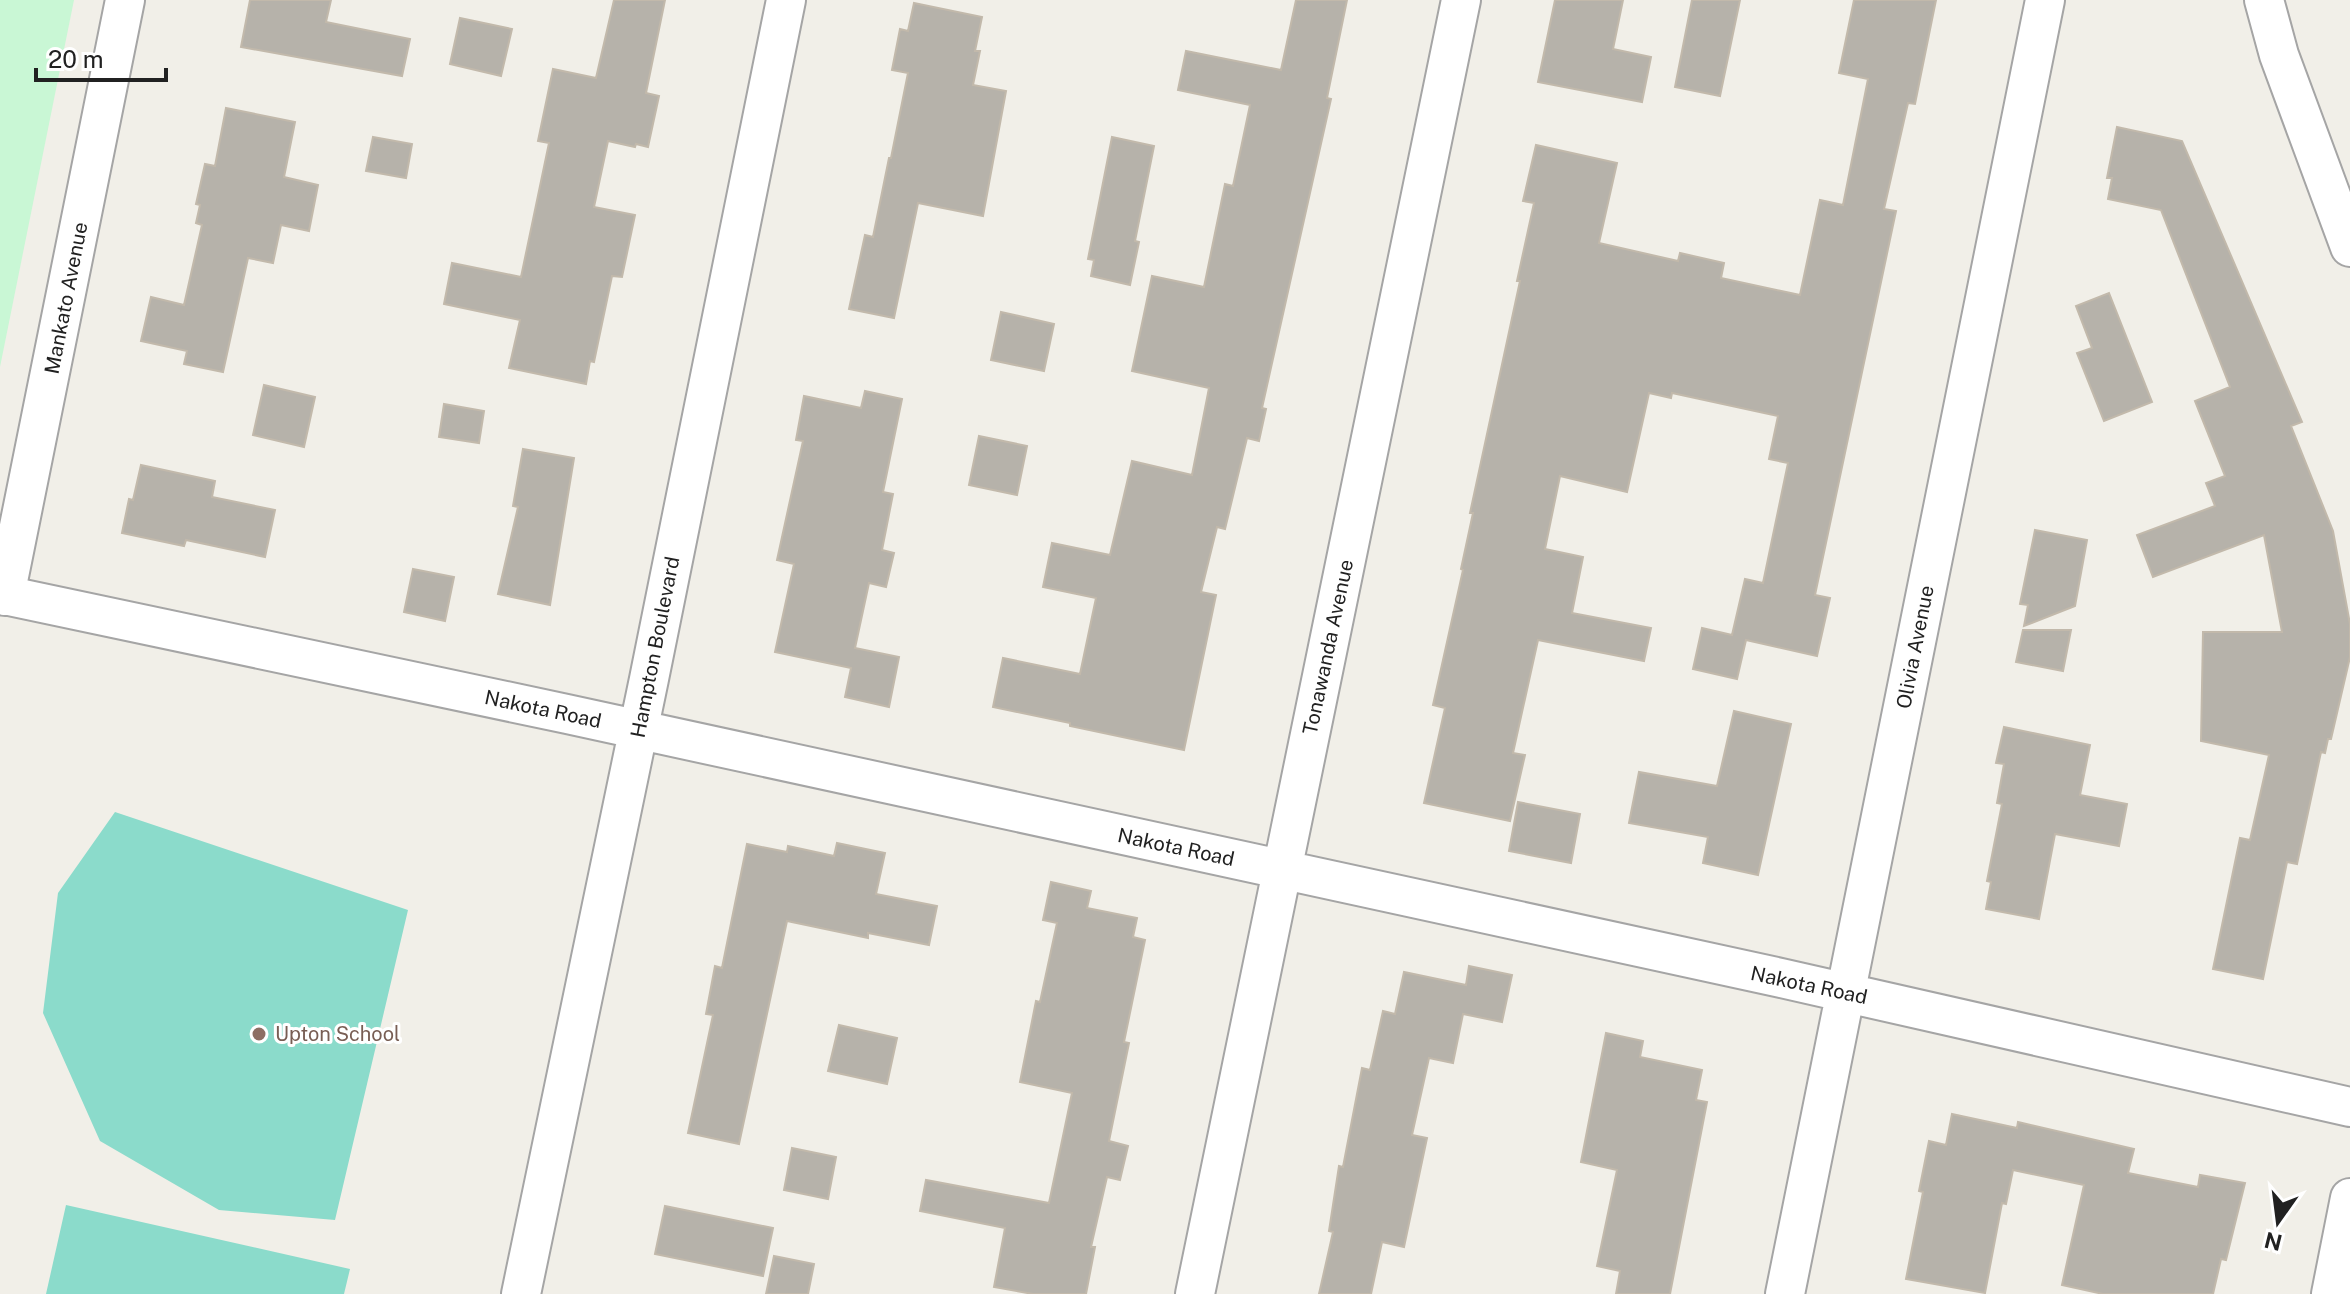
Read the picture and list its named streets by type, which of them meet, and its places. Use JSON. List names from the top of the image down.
{
  "streets": {
    "street": [
      "Mankato Avenue",
      "Hampton Boulevard",
      "Tonawanda Avenue",
      "Olivia Avenue",
      "Nakota Road"
    ]
  },
  "crossings": [
    ["Mankato Avenue", "Nakota Road"],
    ["Hampton Boulevard", "Nakota Road"],
    ["Tonawanda Avenue", "Nakota Road"],
    ["Olivia Avenue", "Nakota Road"]
  ],
  "places": ["Upton School"],
  "scale_bar": "20 m",
  "north": "bottom"
}
